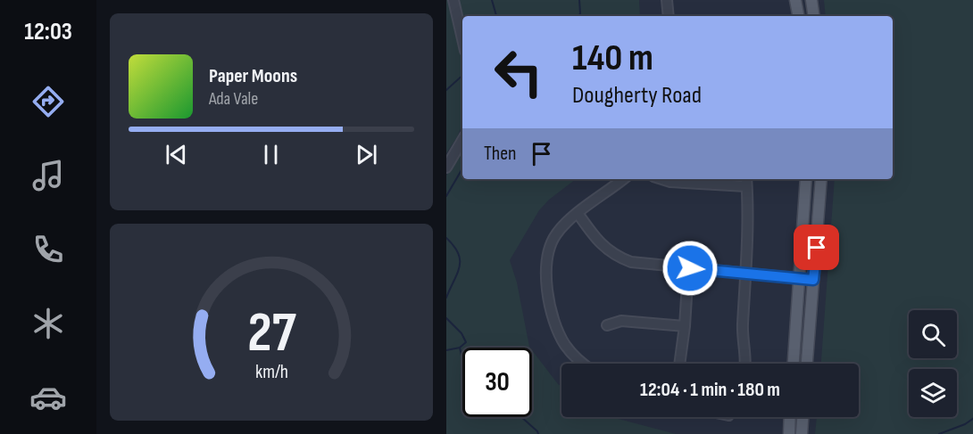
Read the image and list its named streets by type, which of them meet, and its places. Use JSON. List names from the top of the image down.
{
  "page": {
    "tabs": "12:03",
    "turn": ["140 m", "Dougherty Road"],
    "song": ["Paper Moons", "Ada Vale"],
    "then": "Then",
    "limit": "30",
    "trip": "12:04 · 1 min · 180 m",
    "gauge": ["27", "km/h"]
  }
}
